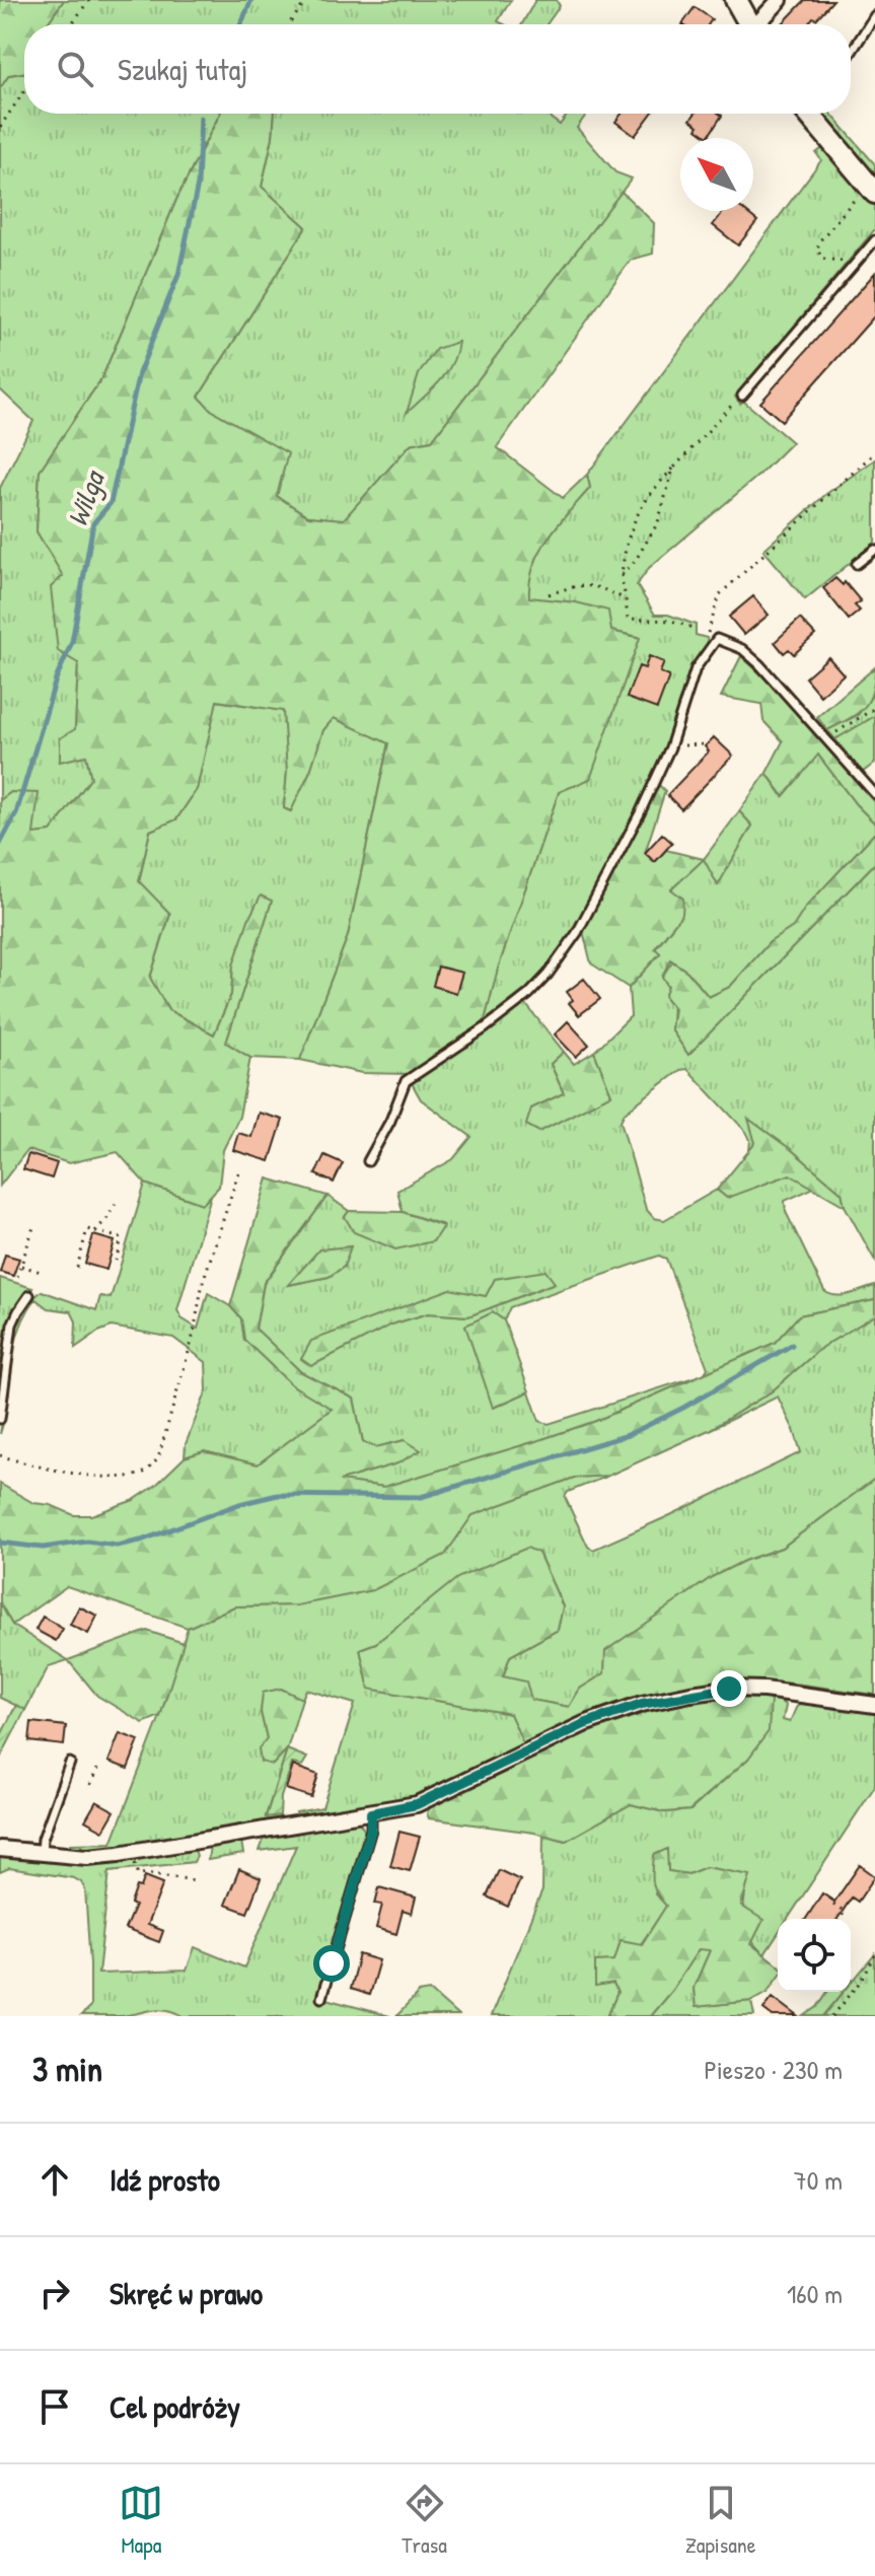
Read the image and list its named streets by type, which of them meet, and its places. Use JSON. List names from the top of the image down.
{
  "water": ["Wilga"],
  "north": "top left",
  "page": {
    "search": "Szukaj tutaj",
    "heading": ["3 min", "Pieszo · 230 m"],
    "list": [
      ["Idź prosto", "70 m"],
      ["Skręć w prawo", "160 m"],
      "Cel podróży"
    ],
    "nav": ["Mapa", "Trasa", "Zapisane"]
  }
}
